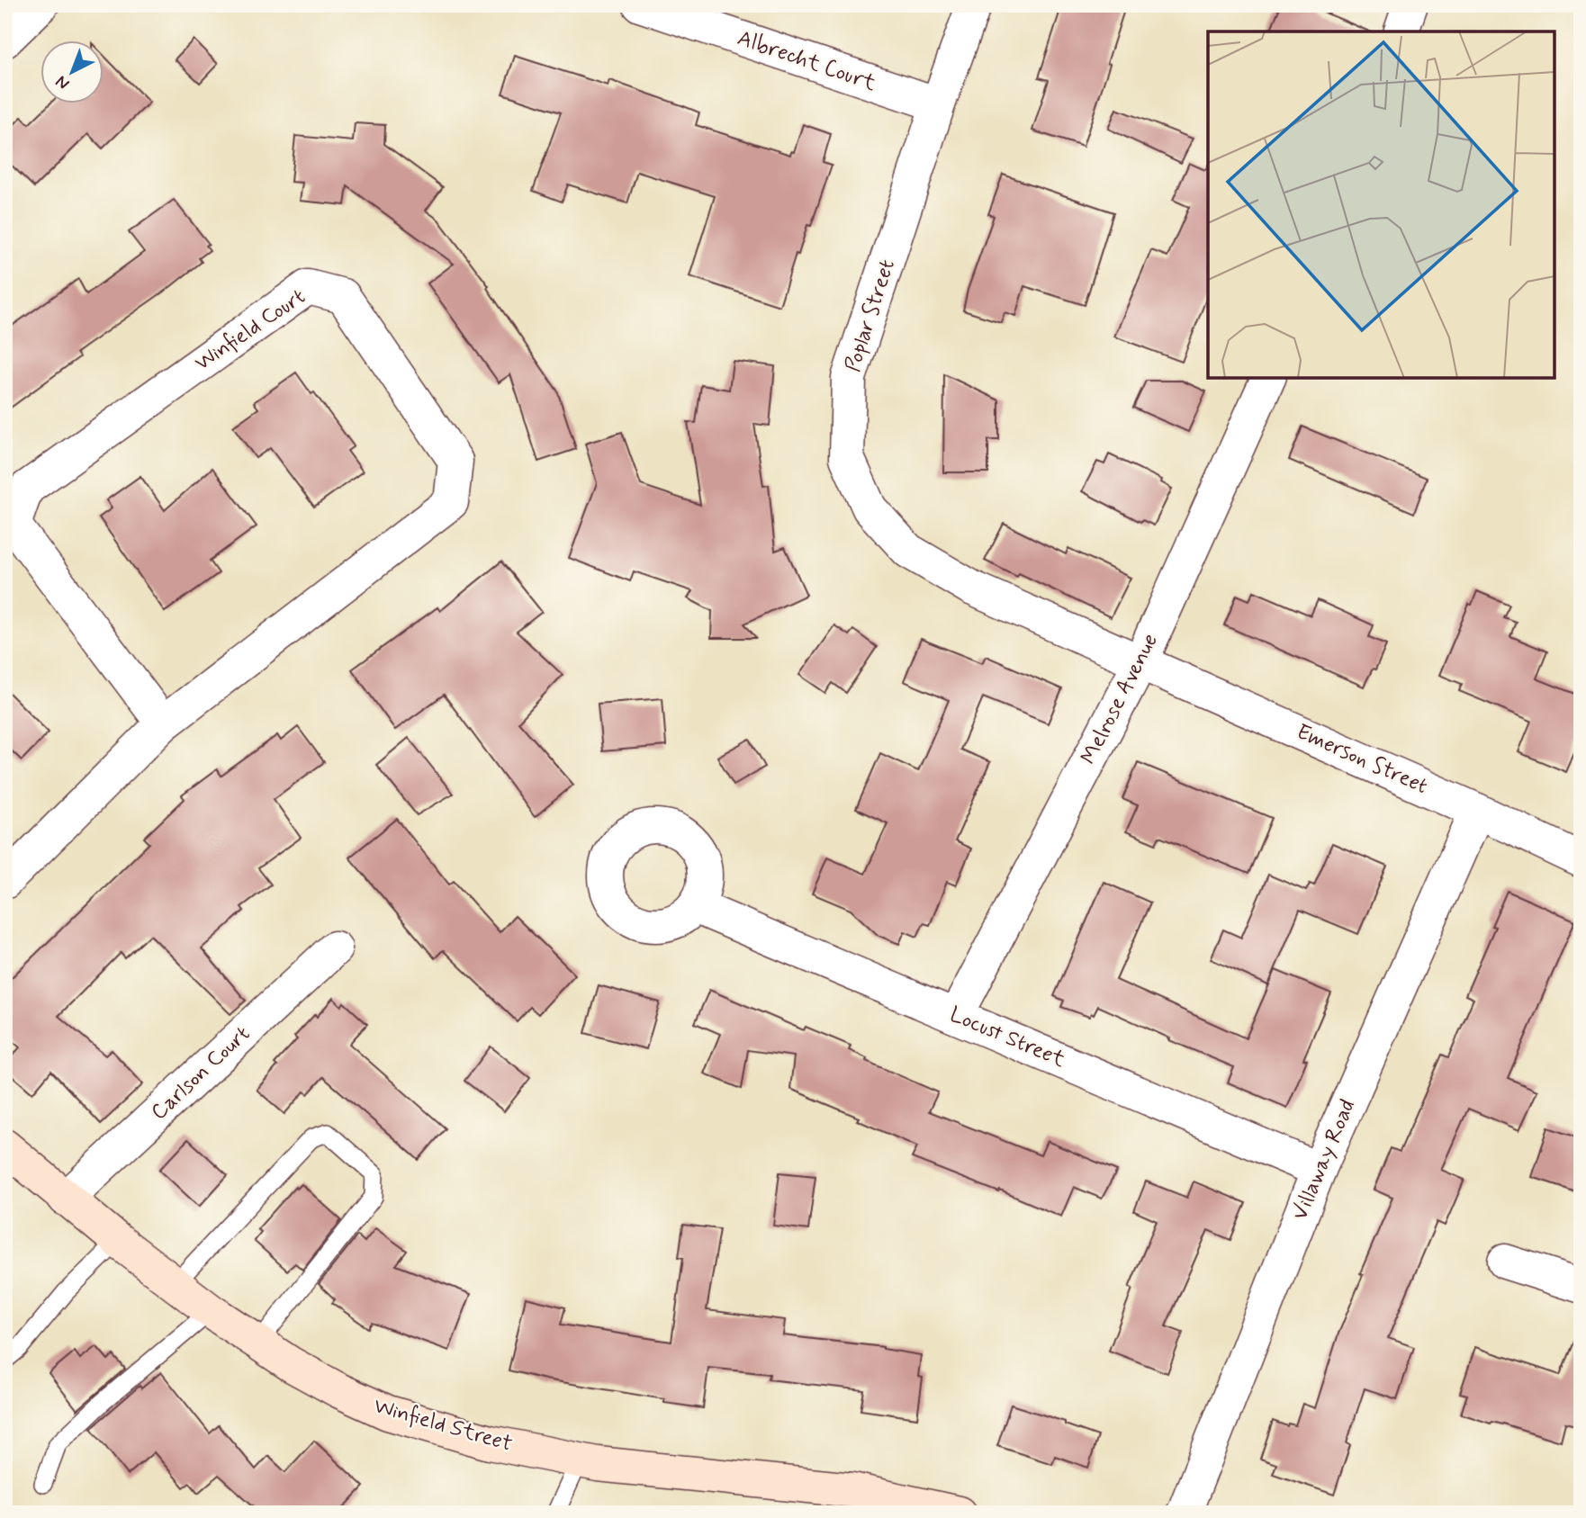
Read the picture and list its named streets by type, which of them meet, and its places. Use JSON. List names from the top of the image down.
{
  "streets": {
    "main road": ["Winfield Street"],
    "street": [
      "Albrecht Court",
      "Poplar Street",
      "Winfield Court",
      "Melrose Avenue",
      "Emerson Street",
      "Locust Street",
      "Carlson Court",
      "Villaway Road"
    ]
  },
  "crossings": [
    ["Albrecht Court", "Poplar Street"],
    ["Poplar Street", "Melrose Avenue"],
    ["Poplar Street", "Emerson Street"],
    ["Melrose Avenue", "Emerson Street"],
    ["Melrose Avenue", "Locust Street"],
    ["Emerson Street", "Villaway Road"],
    ["Locust Street", "Villaway Road"],
    ["Carlson Court", "Winfield Street"]
  ],
  "north": "bottom left"
}
